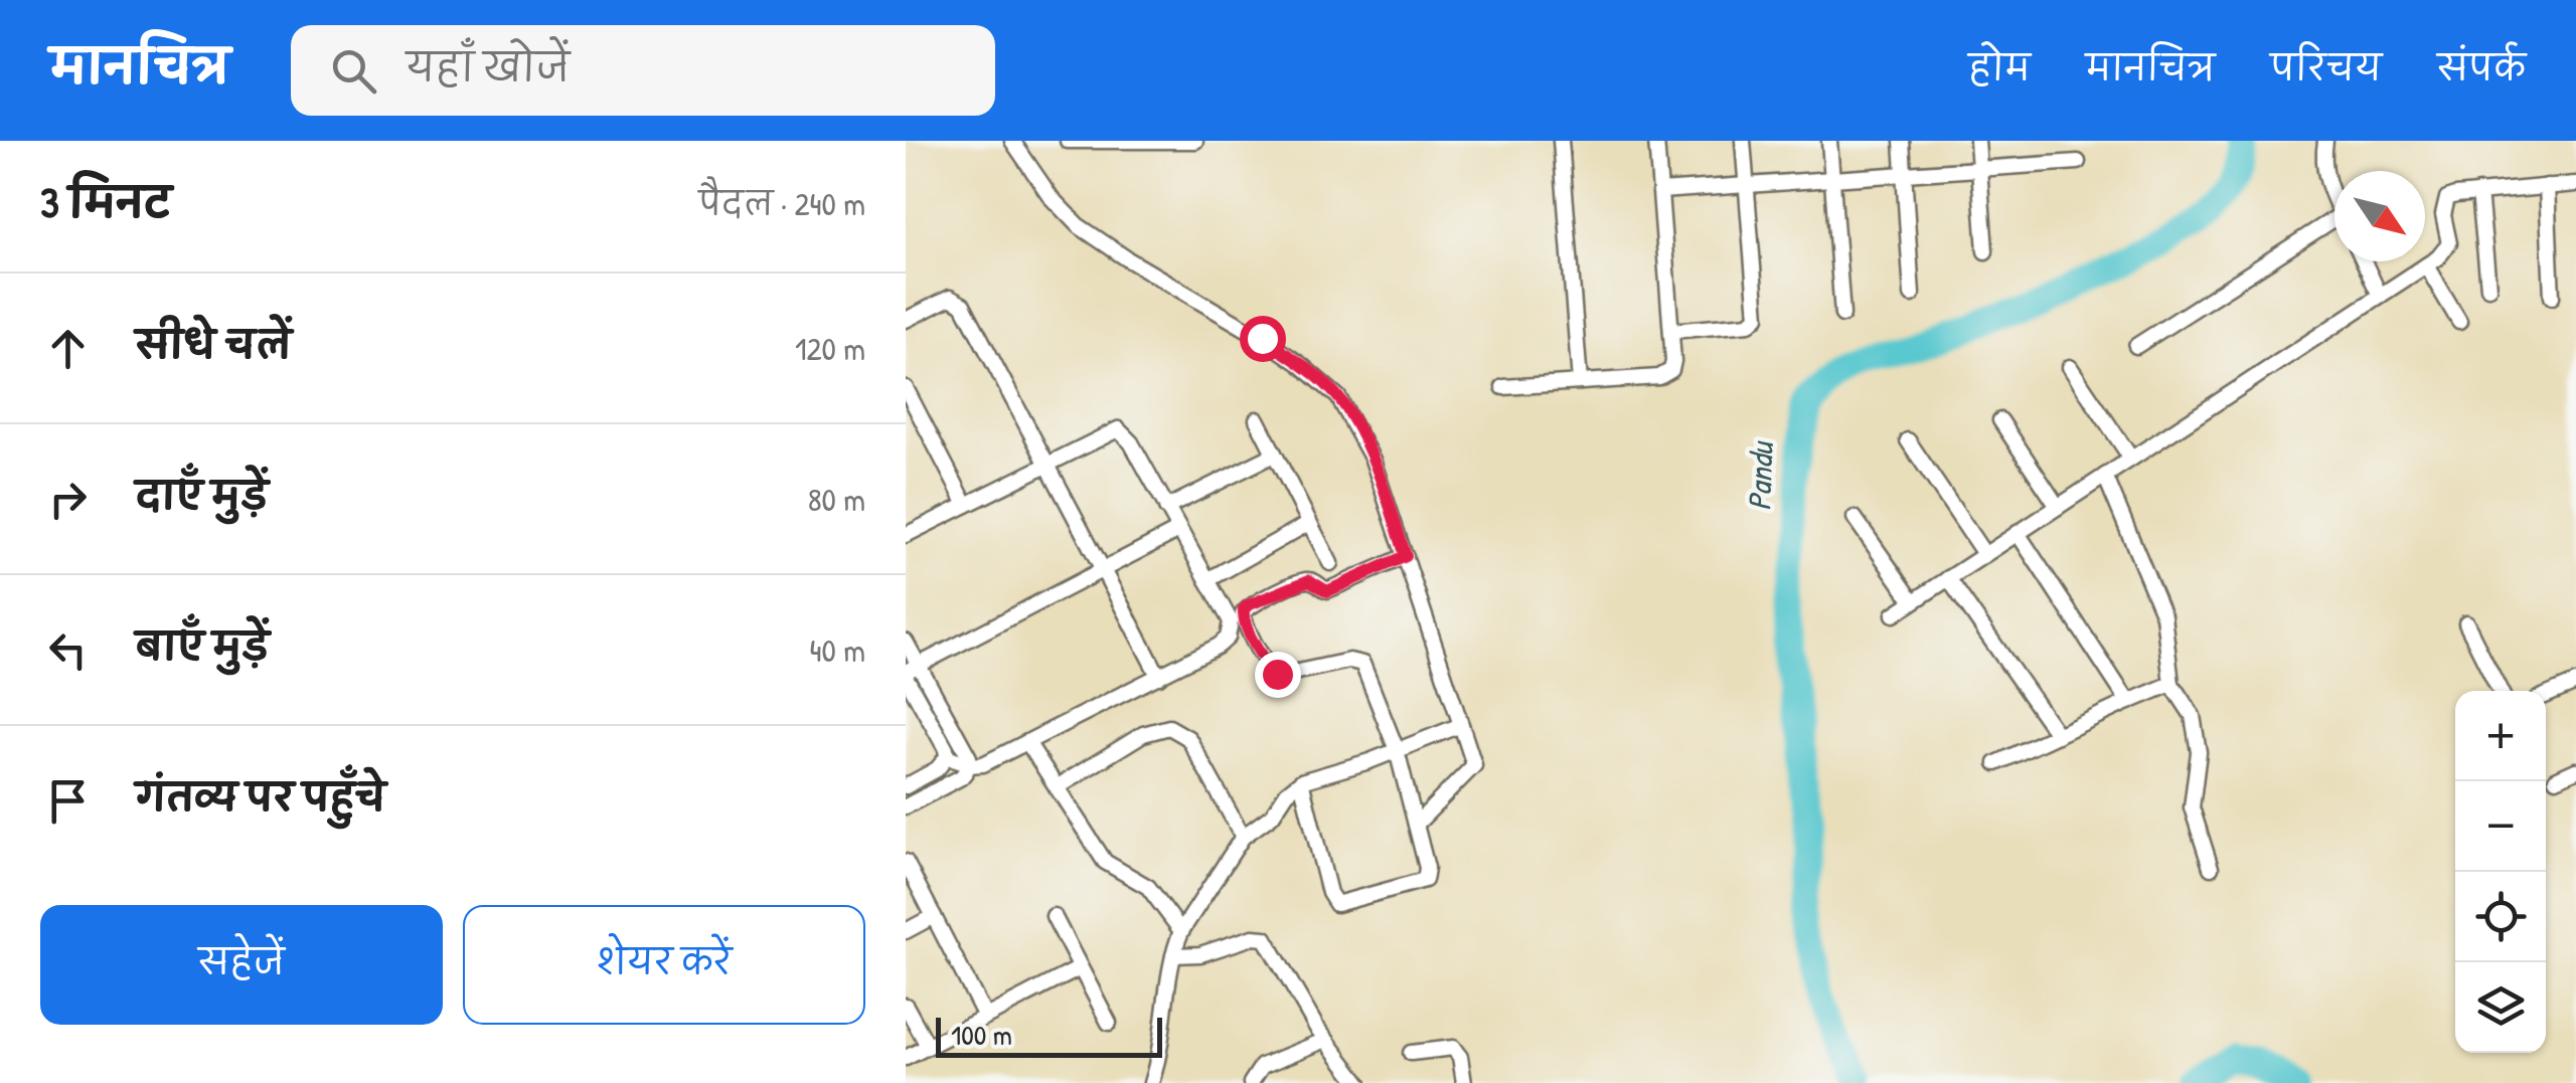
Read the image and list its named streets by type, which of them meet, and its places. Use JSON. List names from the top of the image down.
{
  "water": ["Pandu"],
  "scale_bar": "100 m",
  "north": "bottom right",
  "page": {
    "header": "मानचित्र",
    "search": "यहाँ खोजें",
    "nav": [
      "होम",
      "मानचित्र",
      "परिचय",
      "संपर्क"
    ],
    "heading": ["3 मिनट", "पैदल · 240 m"],
    "list": [
      ["सीधे चलें", "120 m"],
      ["दाएँ मुड़ें", "80 m"],
      ["बाएँ मुड़ें", "40 m"],
      "गंतव्य पर पहुँचे"
    ],
    "map_buttons": ["+", "−"],
    "buttons": ["सहेजें", "शेयर करें"],
    "scale": "100 m"
  }
}
